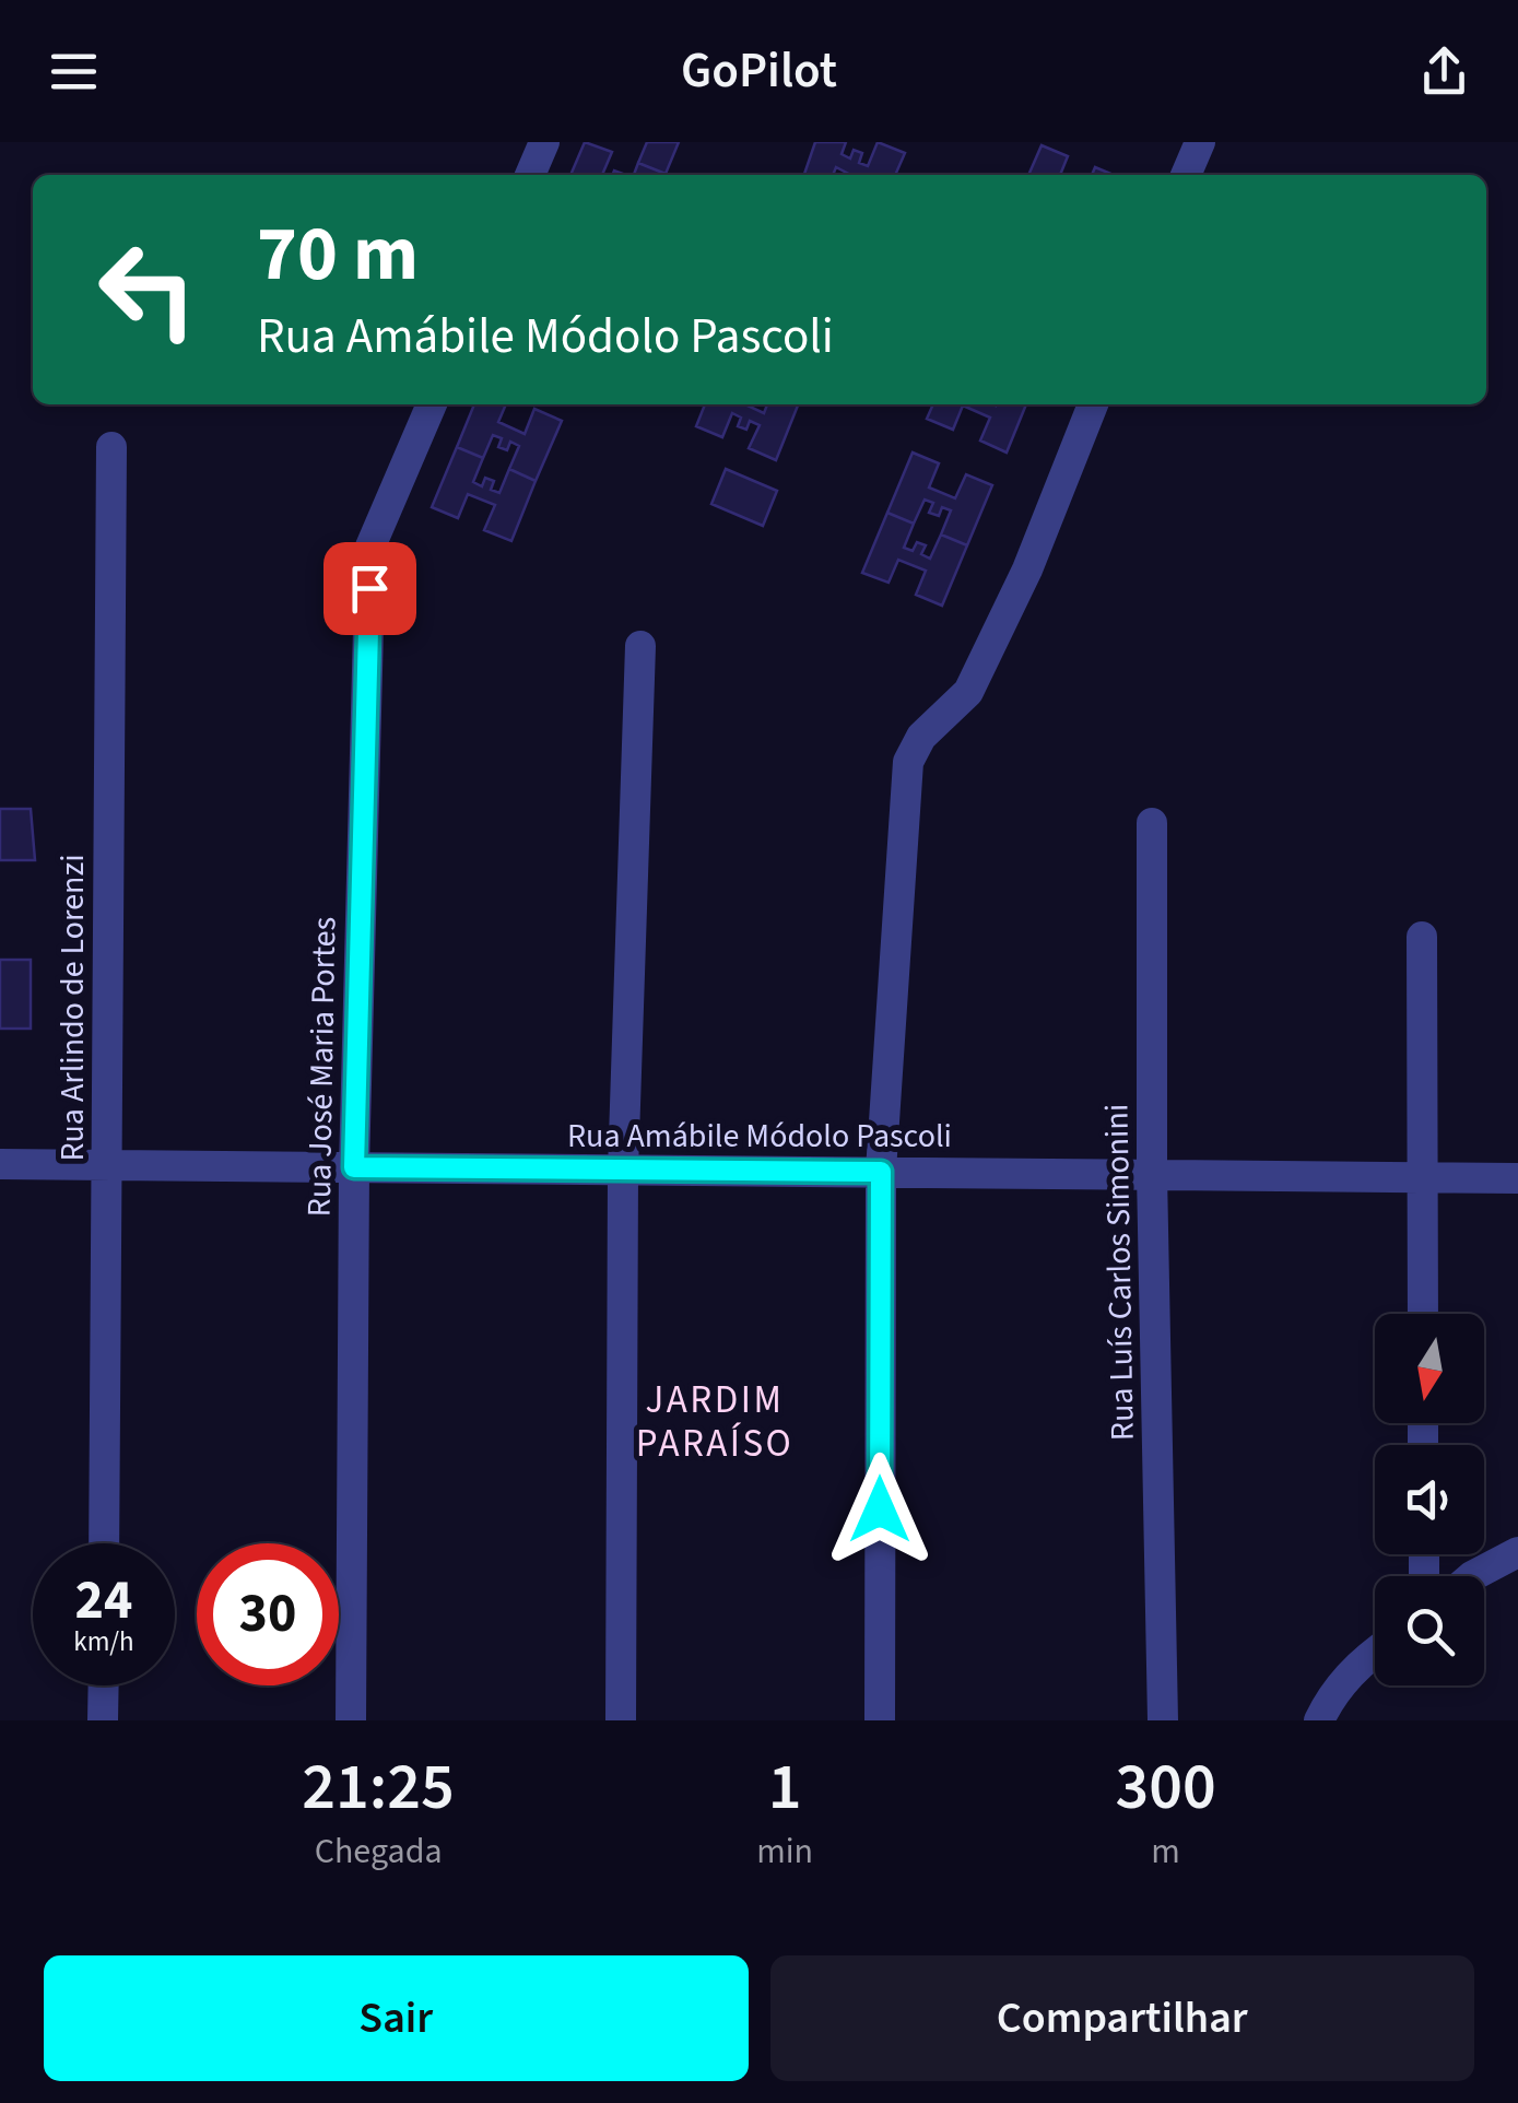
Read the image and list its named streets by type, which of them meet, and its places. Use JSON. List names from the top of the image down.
{
  "streets": {
    "street": [
      "Rua Arlindo de Lorenzi",
      "Rua José Maria Portes",
      "Rua Amábile Módolo Pascoli",
      "Rua Luís Carlos Simonini"
    ]
  },
  "crossings": [
    ["Rua Arlindo de Lorenzi", "Rua Amábile Módolo Pascoli"],
    ["Rua José Maria Portes", "Rua Amábile Módolo Pascoli"],
    ["Rua Amábile Módolo Pascoli", "Rua Luís Carlos Simonini"]
  ],
  "districts": ["JARDIM PARAÍSO"],
  "north": "bottom",
  "page": {
    "header": "GoPilot",
    "turn": ["70 m", "Rua Amábile Módolo Pascoli"],
    "speed": "24 km/h",
    "limit": "30",
    "eta": [
      "21:25",
      "Chegada",
      "1",
      "min",
      "300",
      "m"
    ],
    "buttons": ["Sair", "Compartilhar"]
  }
}
